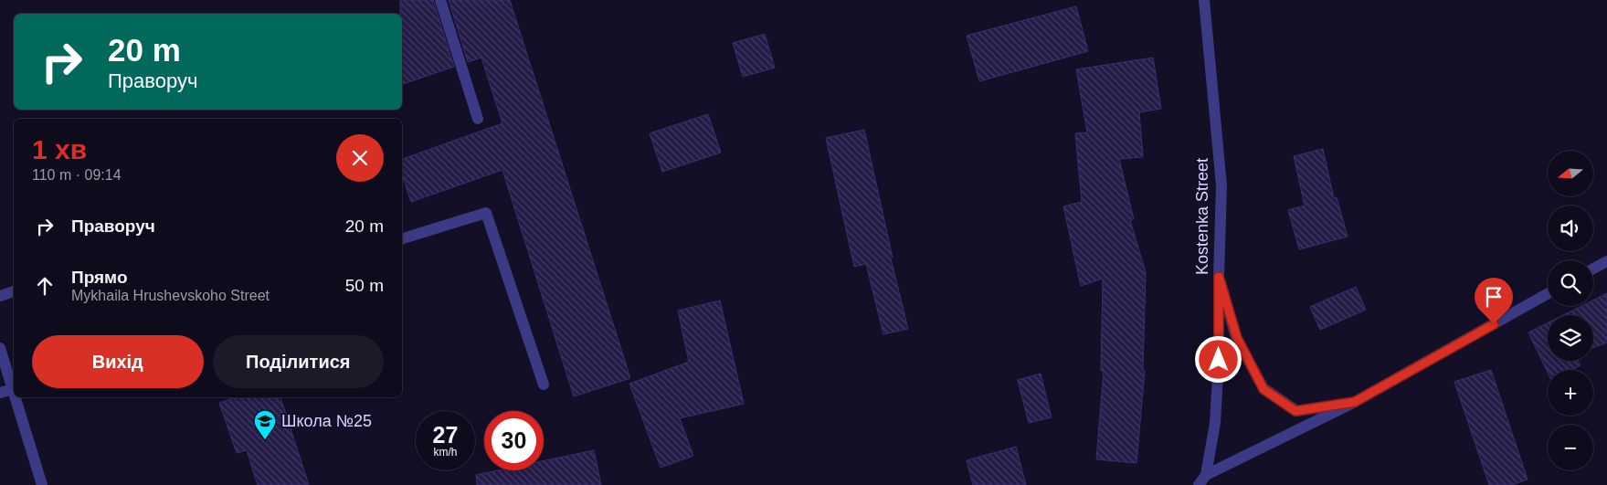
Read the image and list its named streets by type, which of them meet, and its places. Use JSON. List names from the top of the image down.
{
  "streets": {
    "street": ["Kostenka Street"]
  },
  "places": {
    "school or university": ["Школа №25"]
  },
  "north": "left",
  "page": {
    "turn": ["20 m", "Праворуч"],
    "heading": ["1 хв", "110 m · 09:14"],
    "map_buttons": ["+", "−"],
    "list": [
      {
        "name": "Праворуч",
        "value": "20 m"
      },
      {
        "name": "Прямо",
        "note": "Mykhaila Hrushevskoho Street",
        "value": "50 m"
      }
    ],
    "buttons": ["Вихід", "Поділитися"],
    "speed": "27 km/h",
    "limit": "30"
  }
}
